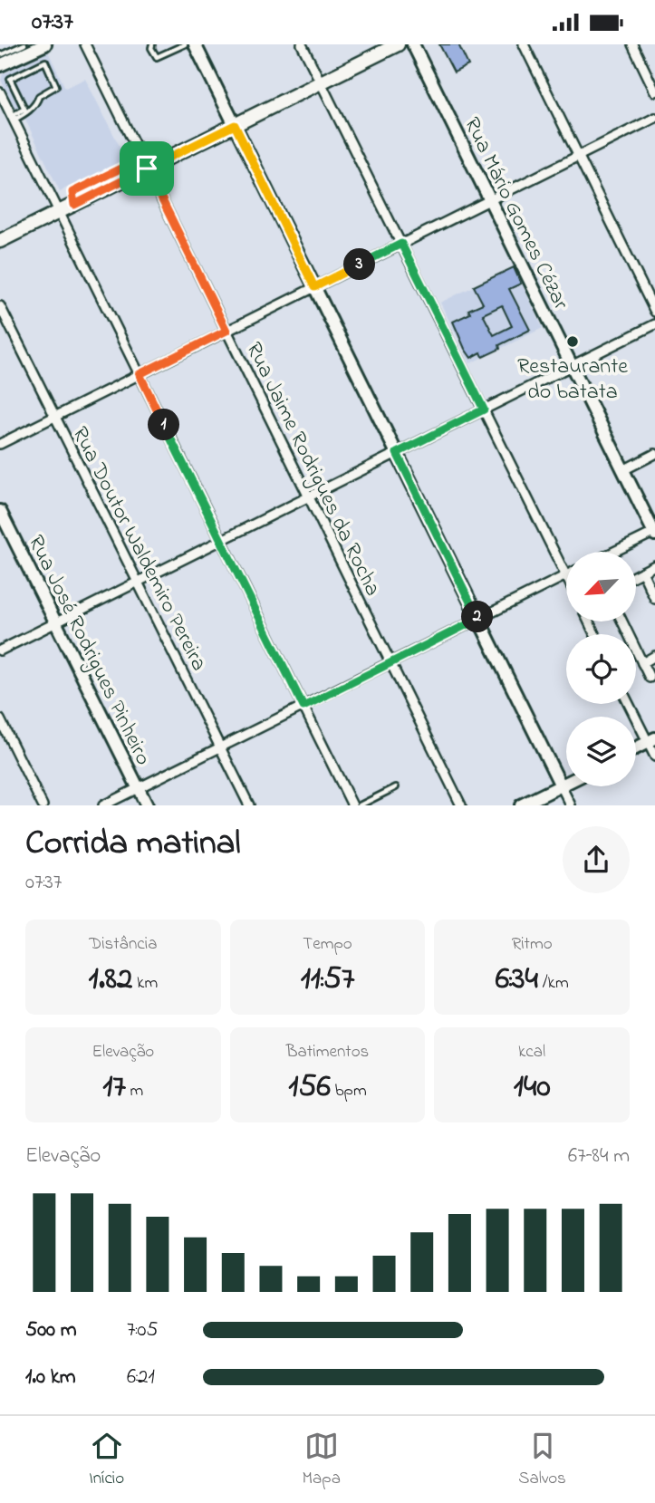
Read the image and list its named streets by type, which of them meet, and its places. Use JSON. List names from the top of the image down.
{
  "streets": {
    "street": [
      "Rua Mário Gomes Cézar",
      "Rua Jaime Rodrigues da Rocha",
      "Rua Doutor Waldemiro Pereira",
      "Rua José Rodrigues Pinheiro"
    ]
  },
  "places": ["Restaurante do batata"],
  "north": "bottom left",
  "page": {
    "status": "07:37",
    "pins": ["3", "1", "2"],
    "heading": ["Corrida matinal", "07:37"],
    "stats": [
      ["Distância", "1.82 km"],
      ["Tempo", "11:57"],
      ["Ritmo", "6:34 /km"],
      ["Elevação", "17 m"],
      ["Batimentos", "156 bpm"],
      ["kcal", "140"]
    ],
    "chart": ["Elevação", "67–84 m"],
    "list": [
      {
        "name": "500 m",
        "note": "7:05"
      },
      {
        "name": "1.0 km",
        "note": "6:21"
      }
    ],
    "tabs": ["Início", "Mapa", "Salvos"]
  }
}
